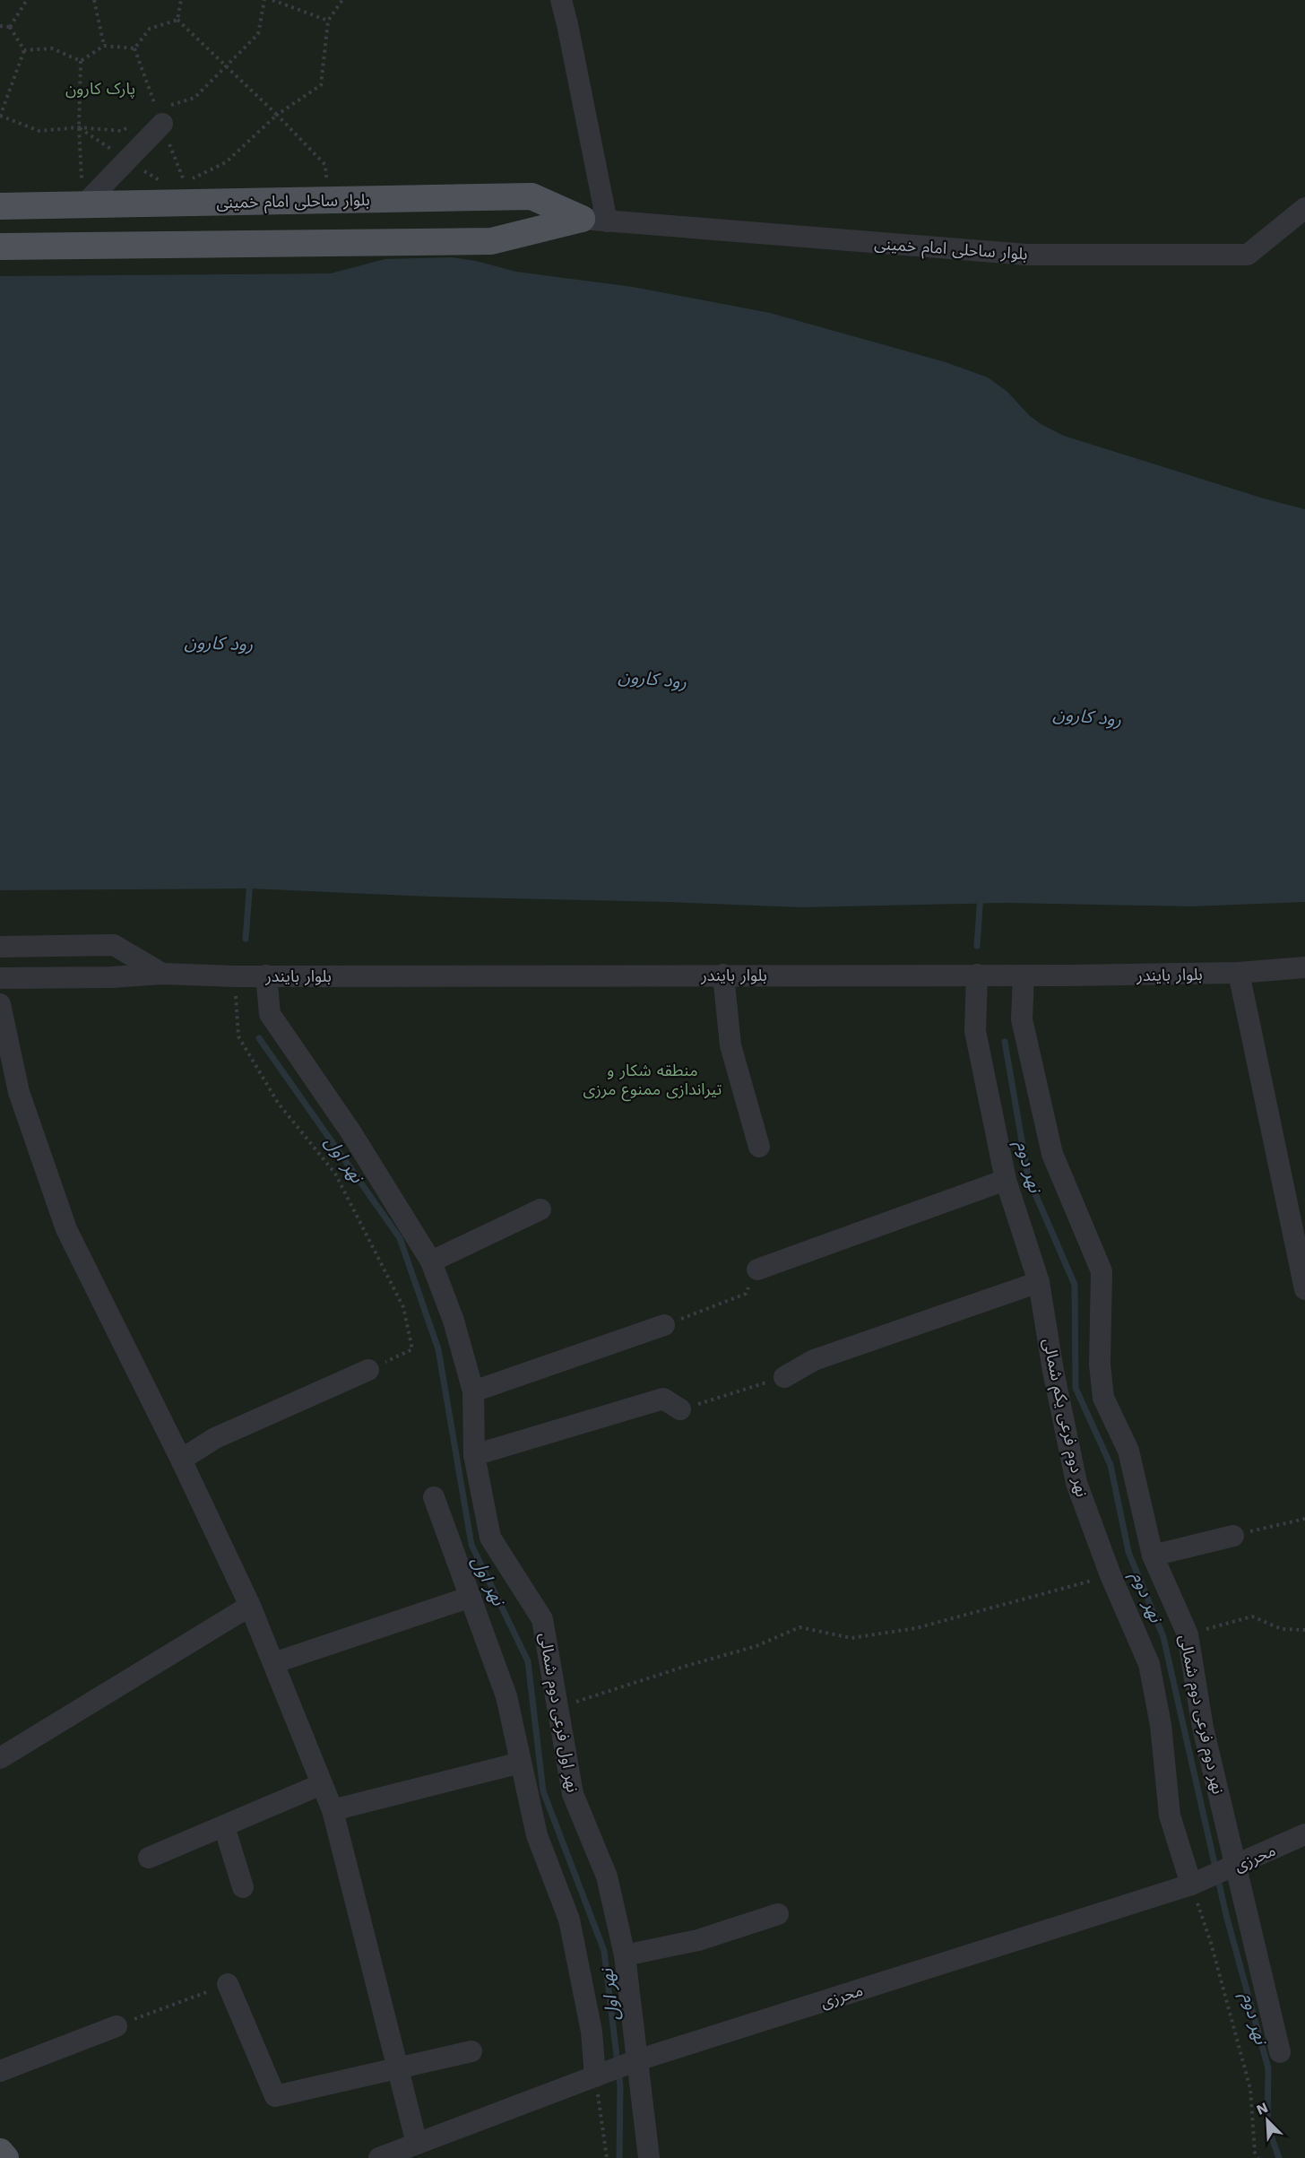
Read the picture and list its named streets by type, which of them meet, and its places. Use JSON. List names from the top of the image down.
{
  "streets": {
    "main road": ["بلوار ساحلی امام خمینی"],
    "street": [
      "بلوار بایندر",
      "نهر دوم فرعی یکم شمالی",
      "نهر اول فرعی دوم شمالی",
      "نهر دوم فرعی دوم شمالی",
      "محرزی"
    ]
  },
  "crossings": [
    ["بلوار بایندر", "نهر دوم فرعی یکم شمالی"],
    ["بلوار بایندر", "نهر اول فرعی دوم شمالی"],
    ["بلوار بایندر", "نهر دوم فرعی دوم شمالی"],
    ["نهر دوم فرعی یکم شمالی", "محرزی"],
    ["نهر اول فرعی دوم شمالی", "محرزی"],
    ["نهر دوم فرعی دوم شمالی", "محرزی"]
  ],
  "water": ["رود کارون", "نهر اول", "نهر دوم"],
  "parks": ["پارک کارون", "منطقه شکار و تیراندازی ممنوع مرزی"],
  "north": "top left"
}
